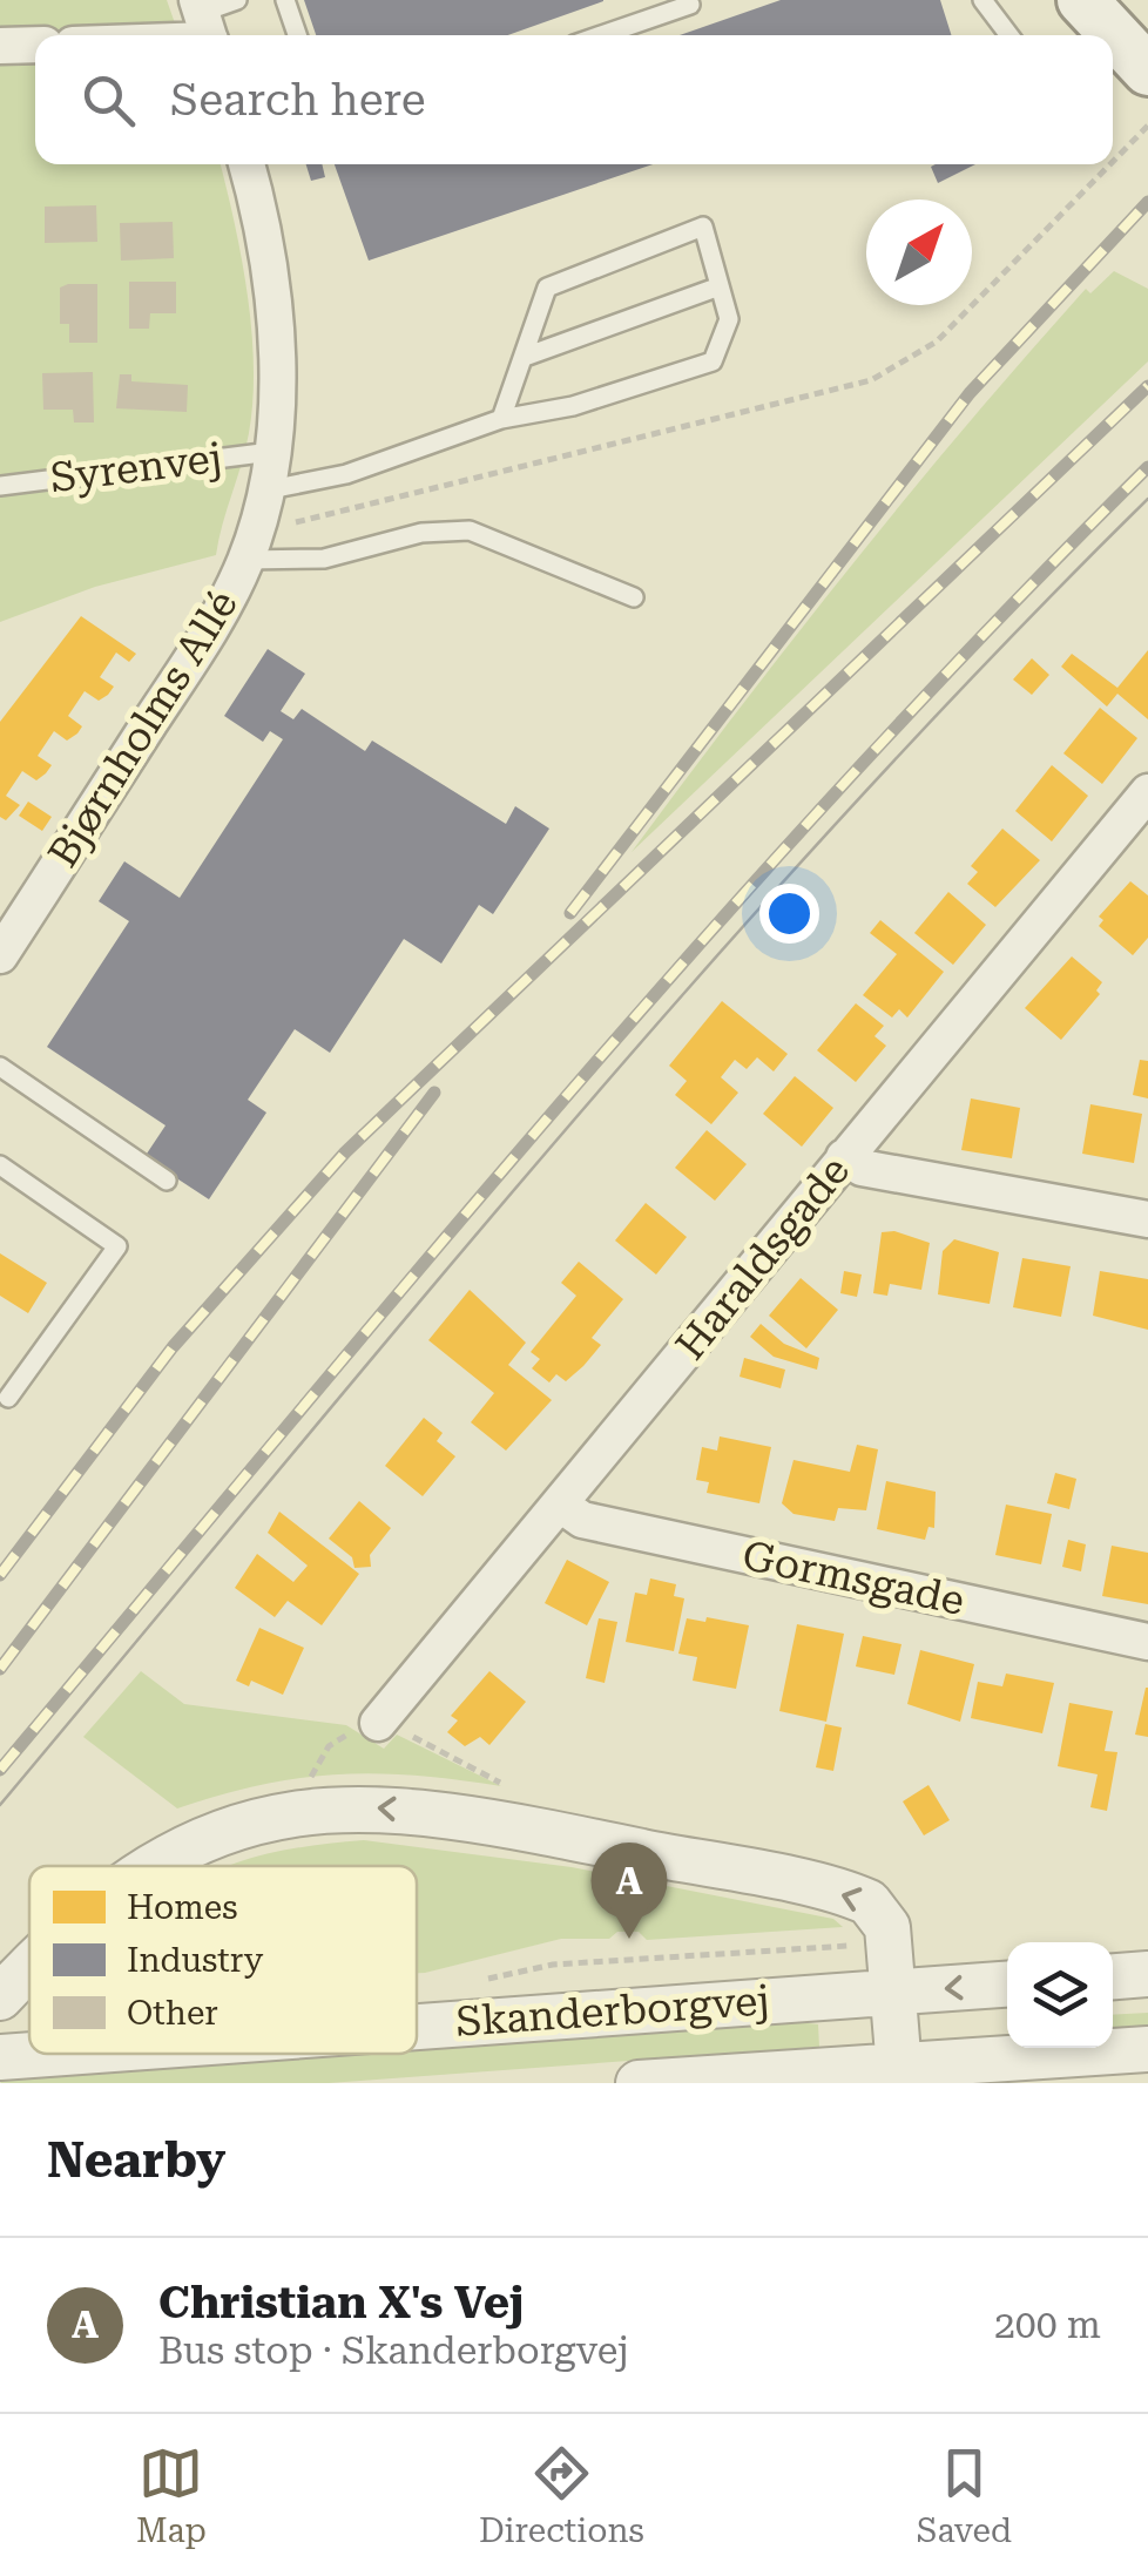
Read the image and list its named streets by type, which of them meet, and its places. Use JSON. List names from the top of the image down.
{
  "streets": {
    "street": [
      "Bjørnholms Allé",
      "Haraldsgade",
      "Gormsgade",
      "Skanderborgvej"
    ],
    "lane": ["Syrenvej"]
  },
  "crossings": [
    ["Syrenvej", "Bjørnholms Allé"],
    ["Haraldsgade", "Gormsgade"]
  ],
  "legend": ["Homes", "Industry", "Other"],
  "north": "top right",
  "page": {
    "search": "Search here",
    "pins": "A",
    "heading": "Nearby",
    "list": [
      {
        "mark": "A",
        "name": "Christian X's Vej",
        "note": "Bus stop · Skanderborgvej",
        "value": "200 m"
      }
    ],
    "nav": ["Map", "Directions", "Saved"]
  }
}
